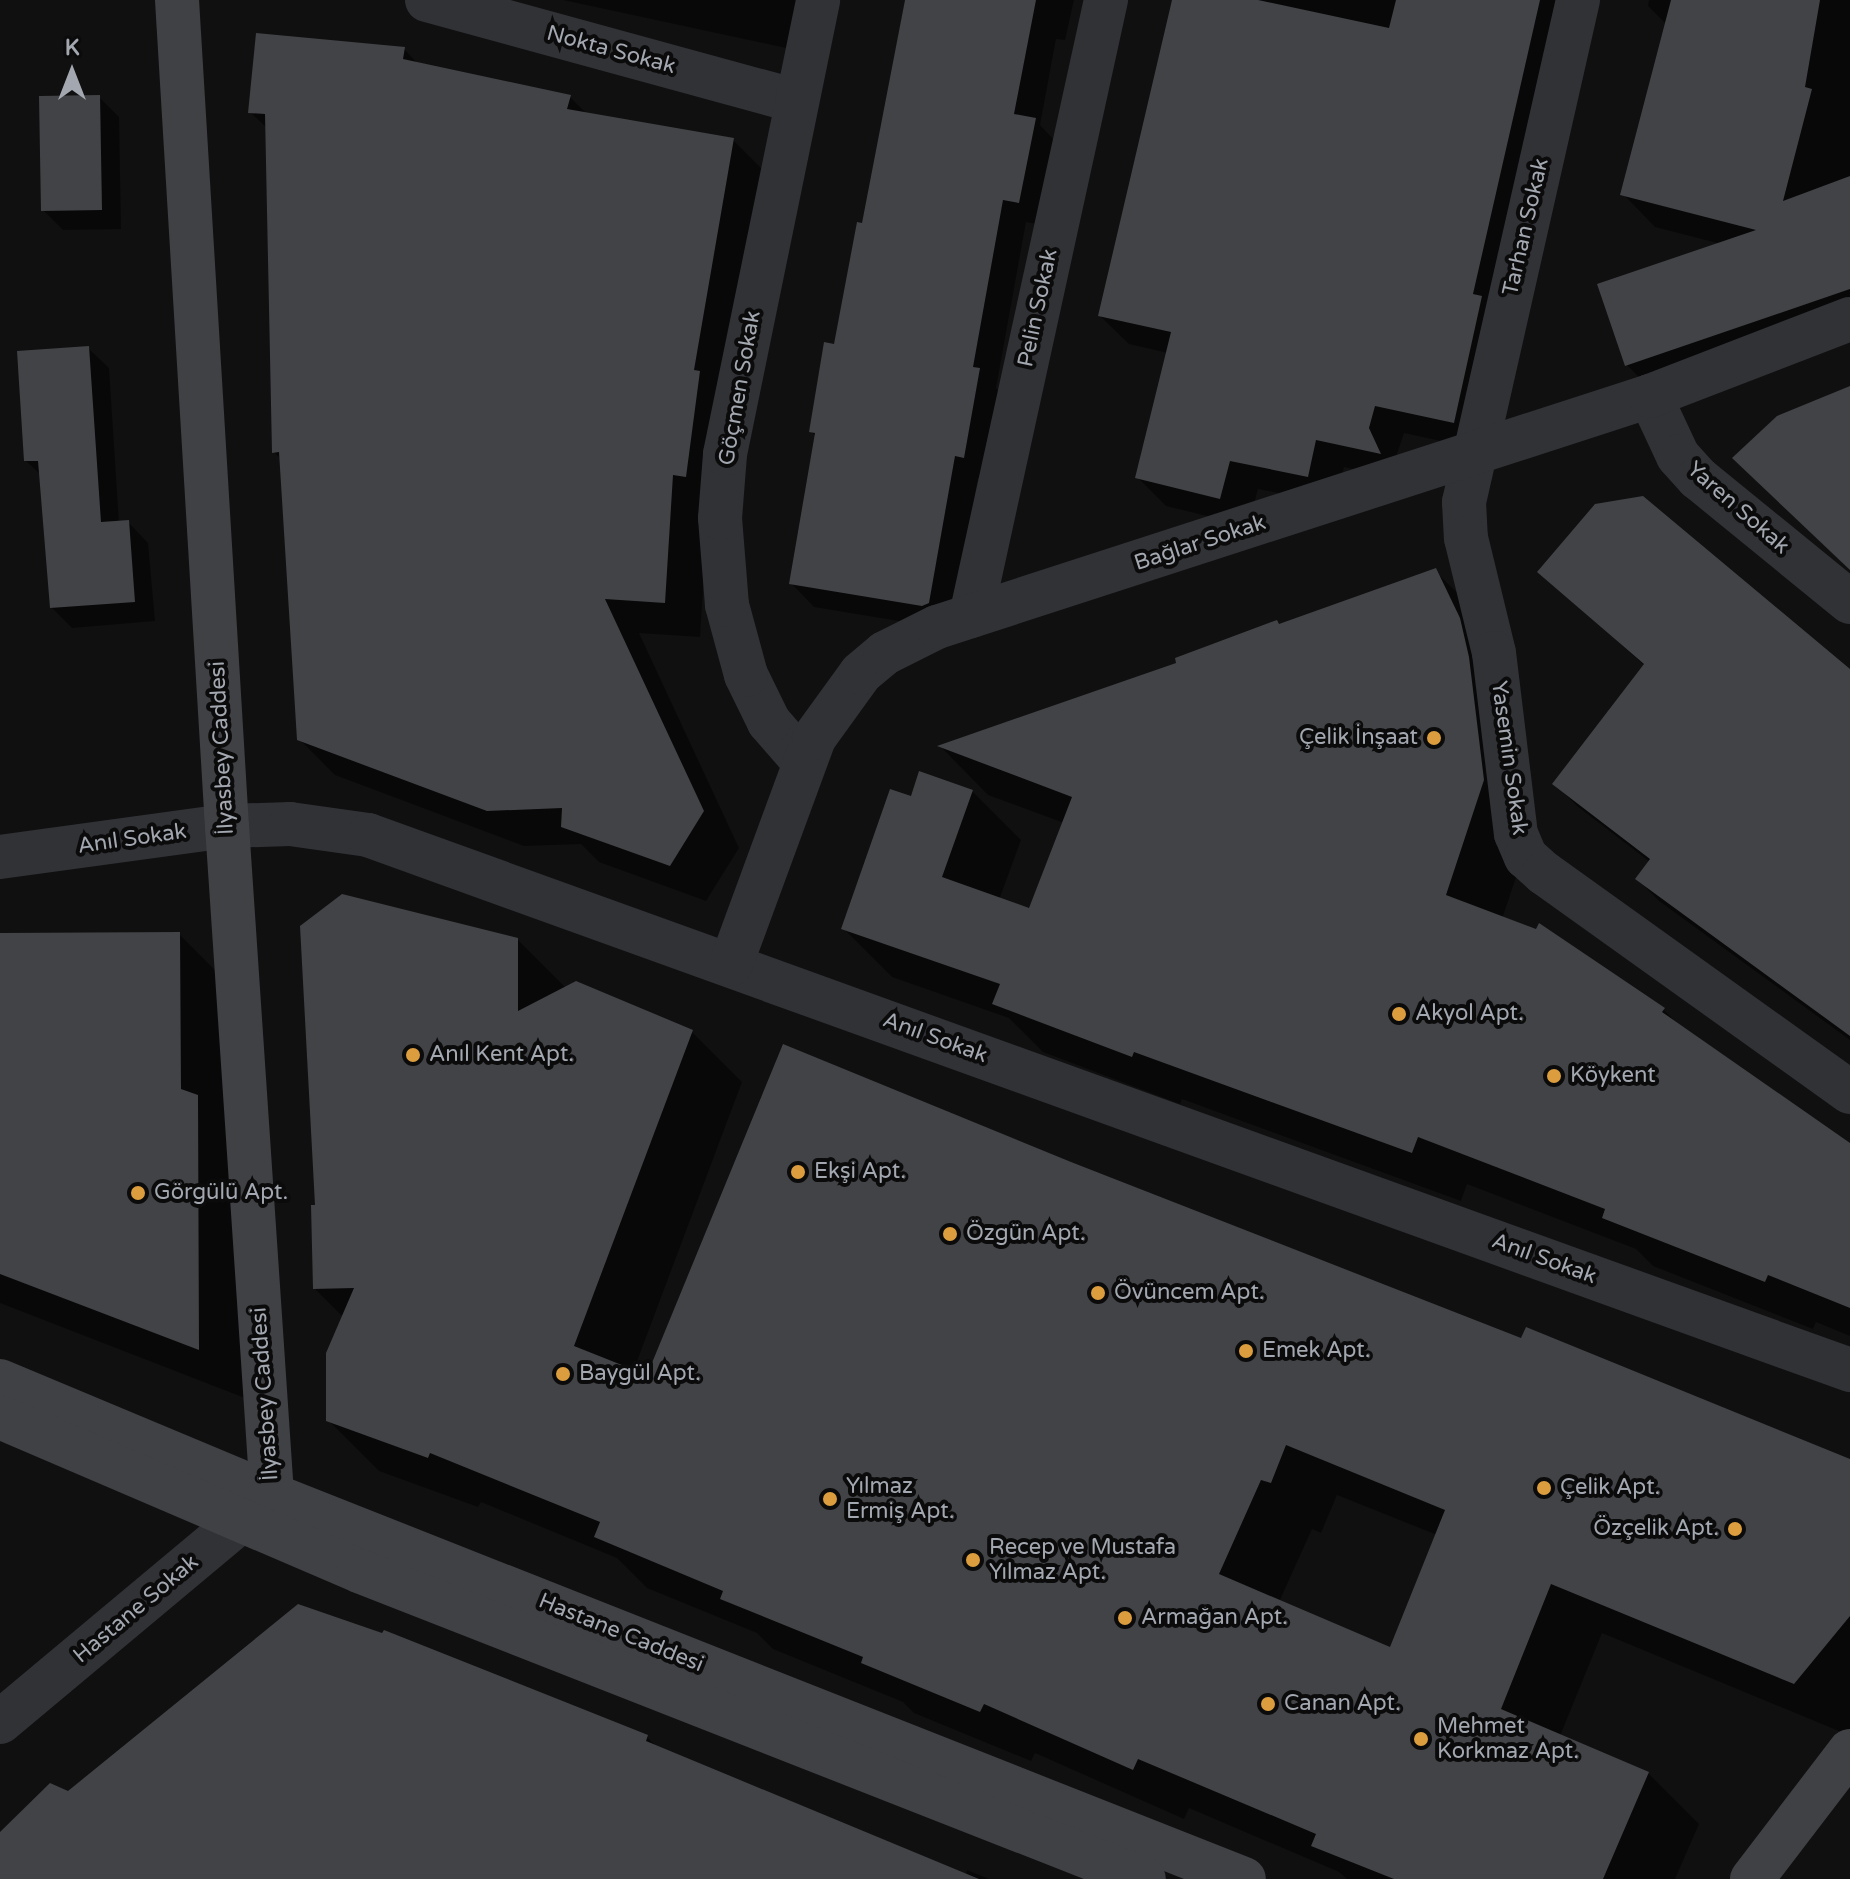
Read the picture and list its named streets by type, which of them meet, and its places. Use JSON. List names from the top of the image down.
{
  "streets": {
    "main road": ["İlyasbey Caddesi", "Hastane Caddesi"],
    "street": [
      "Nokta Sokak",
      "Tarhan Sokak",
      "Pelin Sokak",
      "Göçmen Sokak",
      "Yaren Sokak",
      "Bağlar Sokak",
      "Yasemin Sokak",
      "Anıl Sokak",
      "Hastane Sokak"
    ]
  },
  "crossings": [
    ["Nokta Sokak", "Göçmen Sokak"],
    ["Tarhan Sokak", "Bağlar Sokak"],
    ["Tarhan Sokak", "Yasemin Sokak"],
    ["Pelin Sokak", "Bağlar Sokak"],
    ["Göçmen Sokak", "Bağlar Sokak"],
    ["Yaren Sokak", "Bağlar Sokak"],
    ["Bağlar Sokak", "Yasemin Sokak"],
    ["Bağlar Sokak", "Anıl Sokak"],
    ["İlyasbey Caddesi", "Anıl Sokak"],
    ["İlyasbey Caddesi", "Hastane Sokak"],
    ["İlyasbey Caddesi", "Hastane Caddesi"],
    ["Hastane Sokak", "Hastane Caddesi"]
  ],
  "places": [
    "Çelik İnşaat",
    "Akyol Apt.",
    "Anıl Kent Apt.",
    "Köykent",
    "Ekşi Apt.",
    "Görgülü Apt.",
    "Özgün Apt.",
    "Övüncem Apt.",
    "Emek Apt.",
    "Baygül Apt.",
    "Çelik Apt.",
    "Yılmaz Ermiş Apt.",
    "Özçelik Apt.",
    "Recep ve Mustafa Yılmaz Apt.",
    "Armağan Apt.",
    "Canan Apt.",
    "Mehmet Korkmaz Apt."
  ],
  "north": "top"
}
